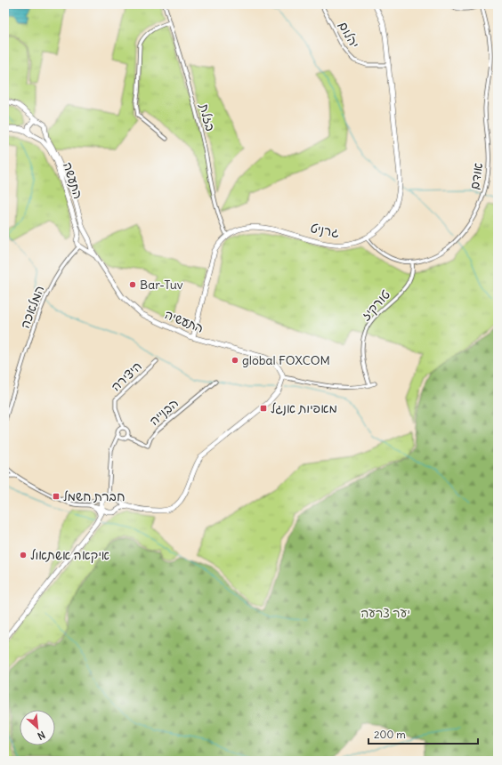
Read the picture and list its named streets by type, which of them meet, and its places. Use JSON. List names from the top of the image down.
{
  "streets": {
    "street": [
      "יהלום",
      "בזלת",
      "אודם",
      "התעשה",
      "גרניט",
      "טורקיז",
      "המלאכה",
      "התעשיה",
      "היצירה",
      "הבנייה"
    ]
  },
  "crossings": [
    ["יהלום", "גרניט"],
    ["בזלת", "גרניט"],
    ["אודם", "גרניט"],
    ["אודם", "טורקיז"],
    ["התעשה", "המלאכה"],
    ["התעשה", "התעשיה"],
    ["גרניט", "התעשיה"],
    ["המלאכה", "התעשיה"],
    ["היצירה", "הבנייה"]
  ],
  "parks": ["יער צרעה"],
  "places": {
    "other": ["Bar-Tuv", "global FOXCOM", "איקאה אשתאול"],
    "transit": ["מאפיות אנגל", "חברת חשמל"]
  },
  "scale_bar": "200 m",
  "north": "bottom right"
}
